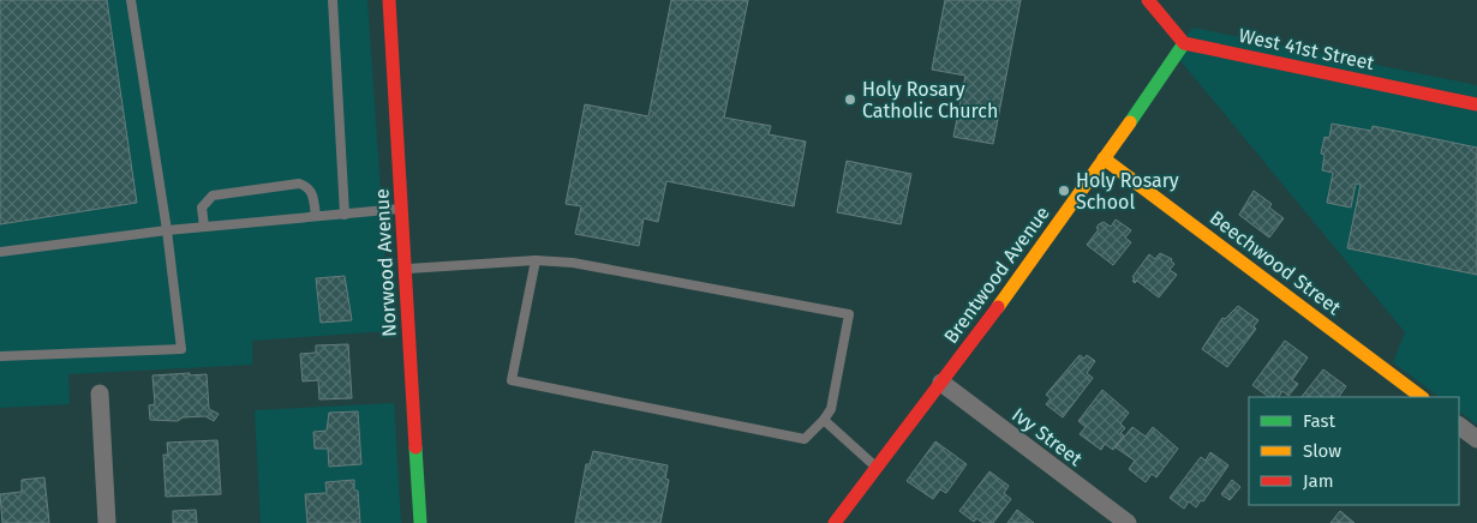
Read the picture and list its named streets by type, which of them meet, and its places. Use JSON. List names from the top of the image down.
{
  "streets": {
    "street": [
      "West 41st Street",
      "Norwood Avenue",
      "Beechwood Street",
      "Brentwood Avenue",
      "Ivy Street"
    ]
  },
  "crossings": [
    ["West 41st Street", "Brentwood Avenue"],
    ["Beechwood Street", "Brentwood Avenue"],
    ["Brentwood Avenue", "Ivy Street"]
  ],
  "places": ["Holy Rosary Catholic Church", "Holy Rosary School"],
  "legend": ["Fast", "Slow", "Jam"]
}
